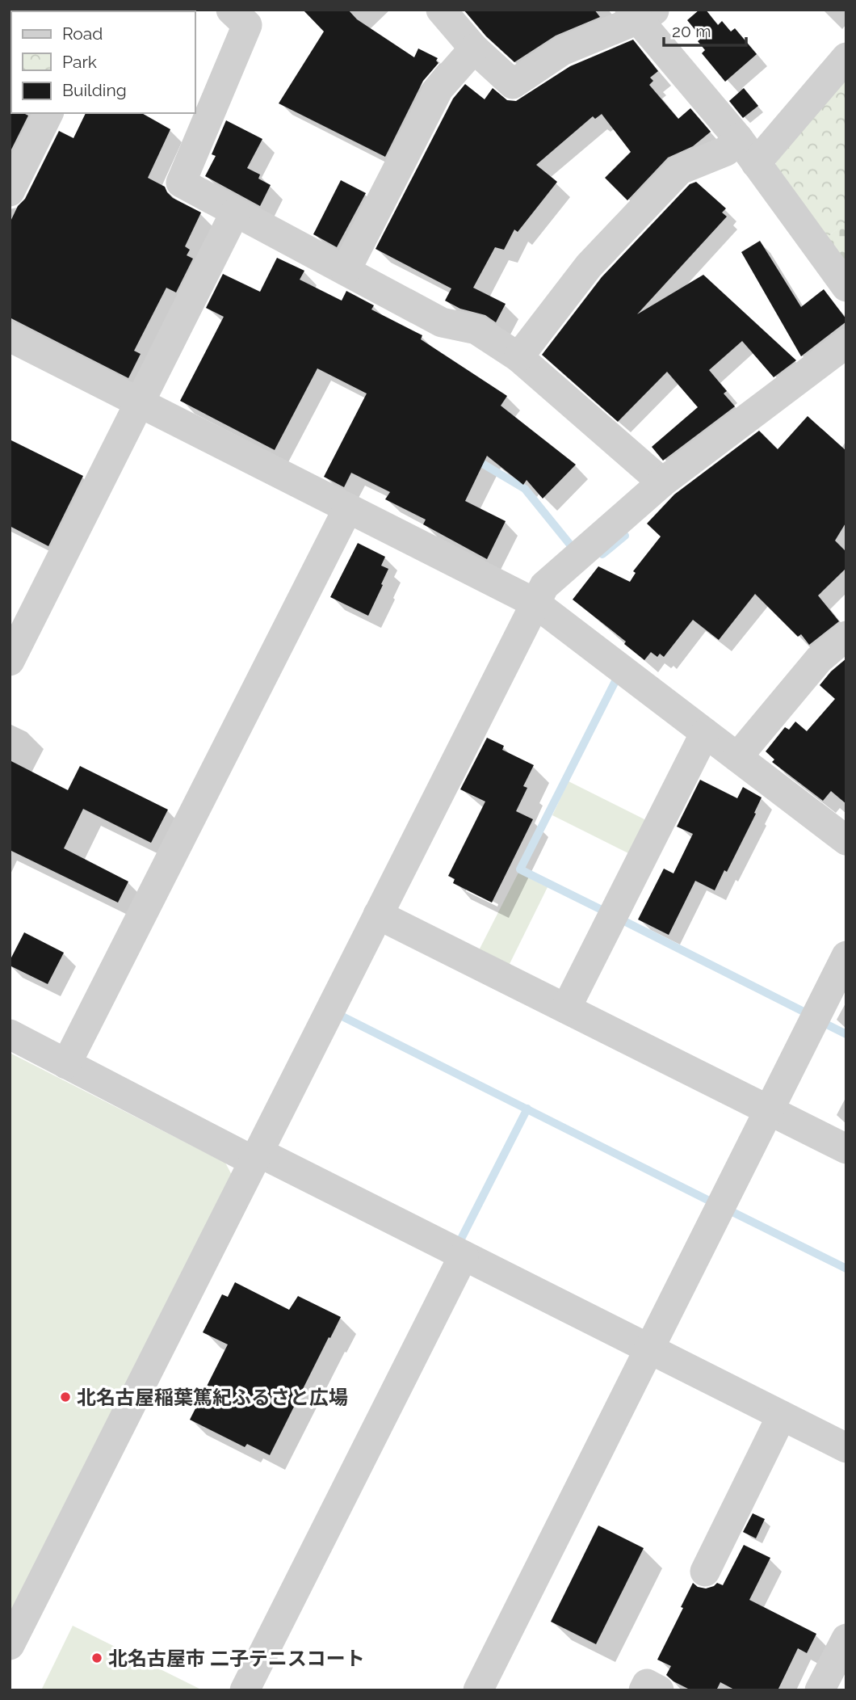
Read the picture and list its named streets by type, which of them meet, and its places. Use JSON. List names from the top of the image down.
{
  "places": ["北名古屋稲葉篤紀ふるさと広場", "北名古屋市 二子テニスコート"],
  "legend": ["Road", "Park", "Building"],
  "scale_bar": "20 m"
}
